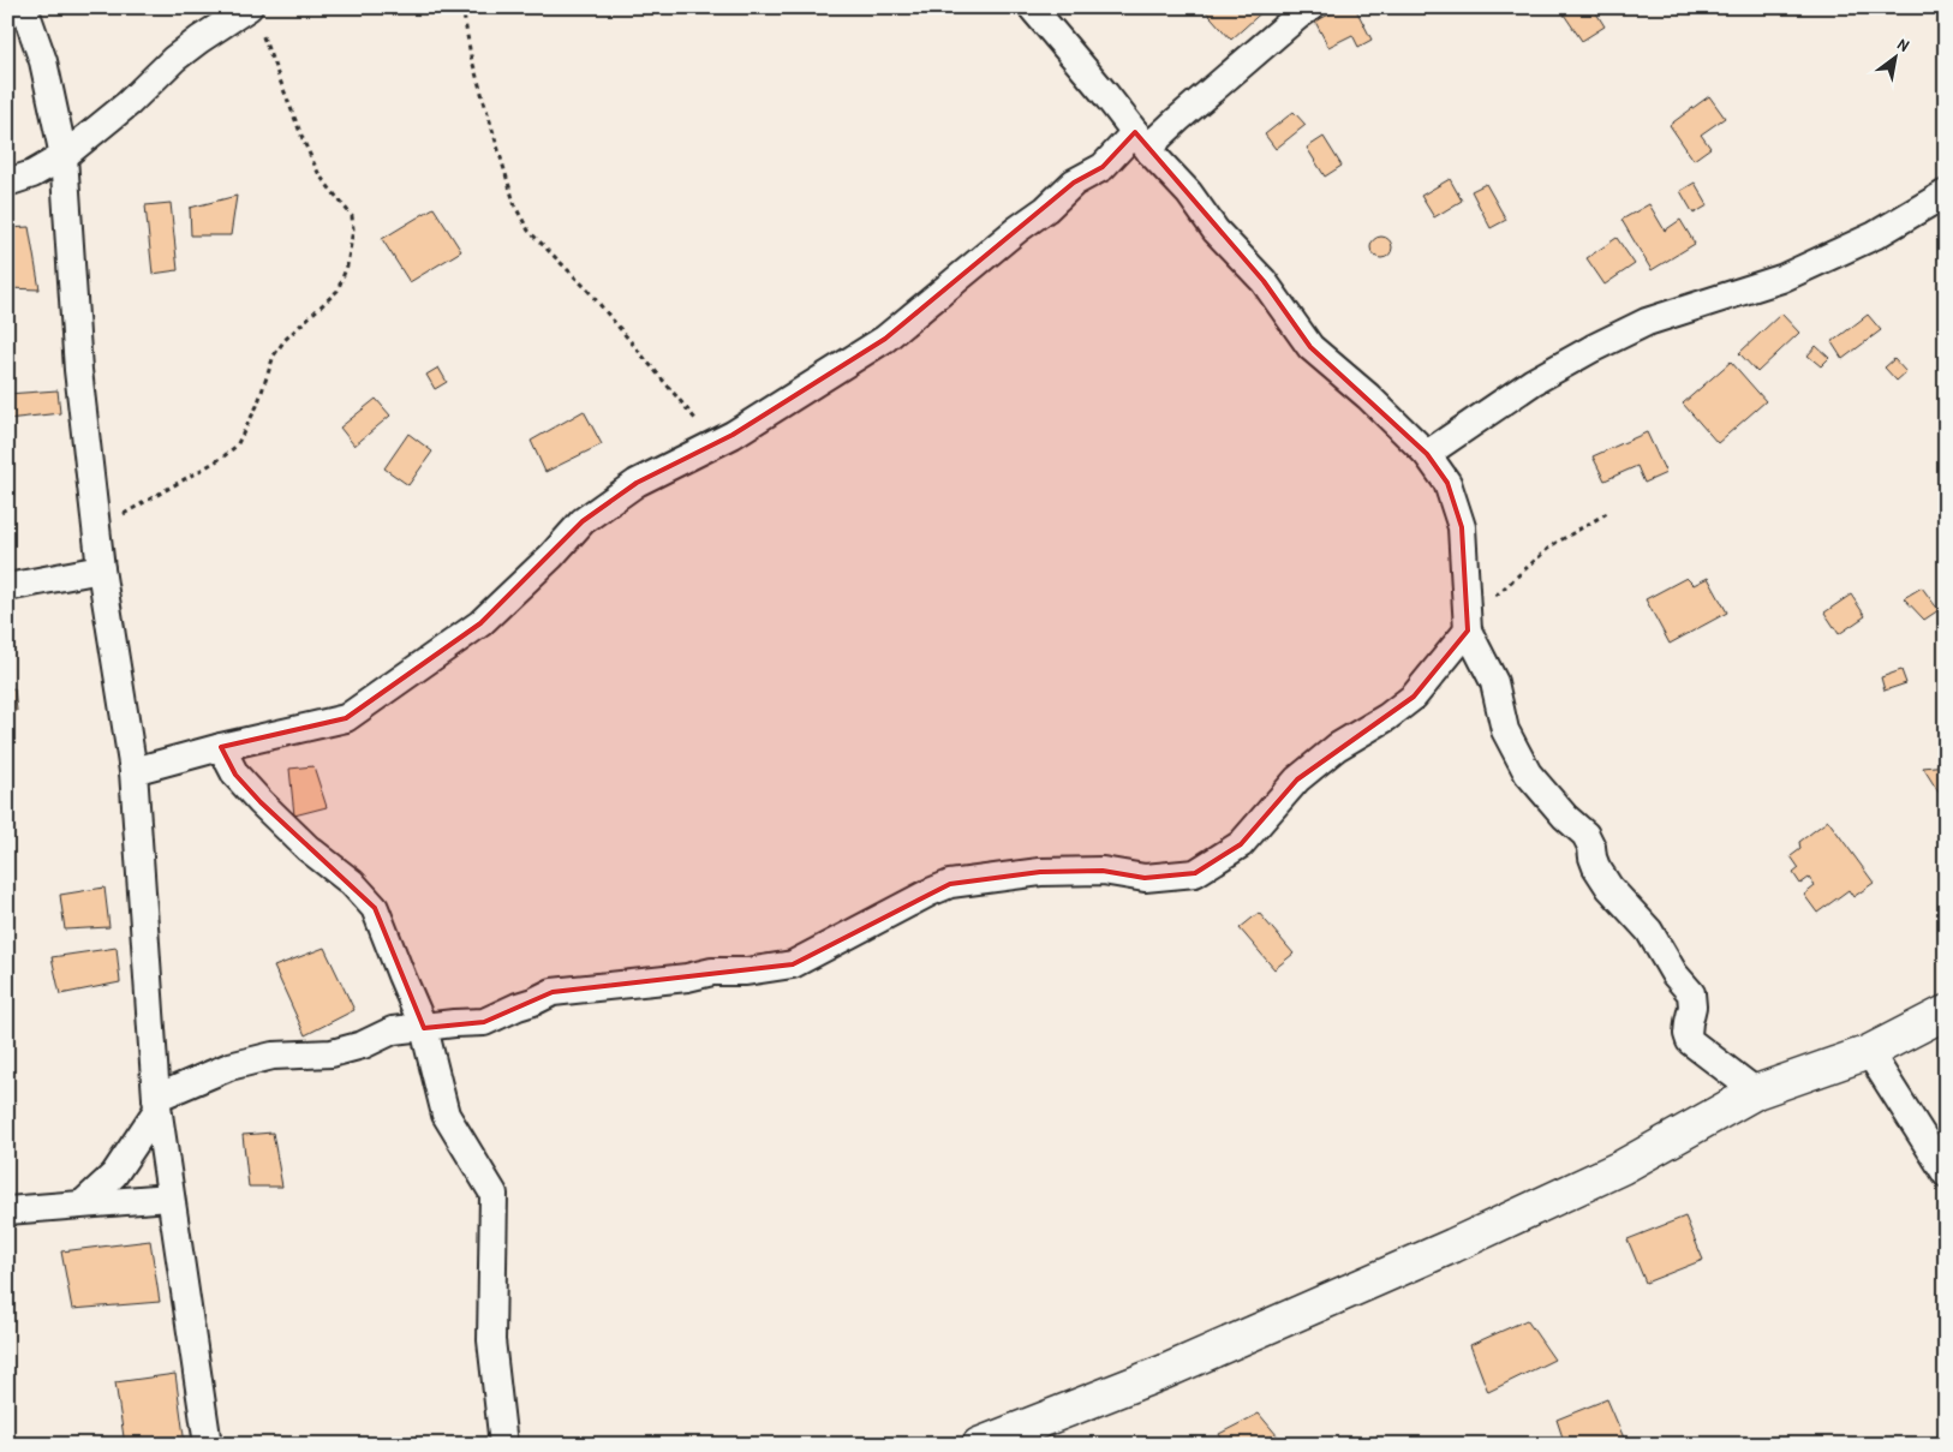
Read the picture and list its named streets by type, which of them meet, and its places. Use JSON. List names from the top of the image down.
{
  "north": "top right"
}
